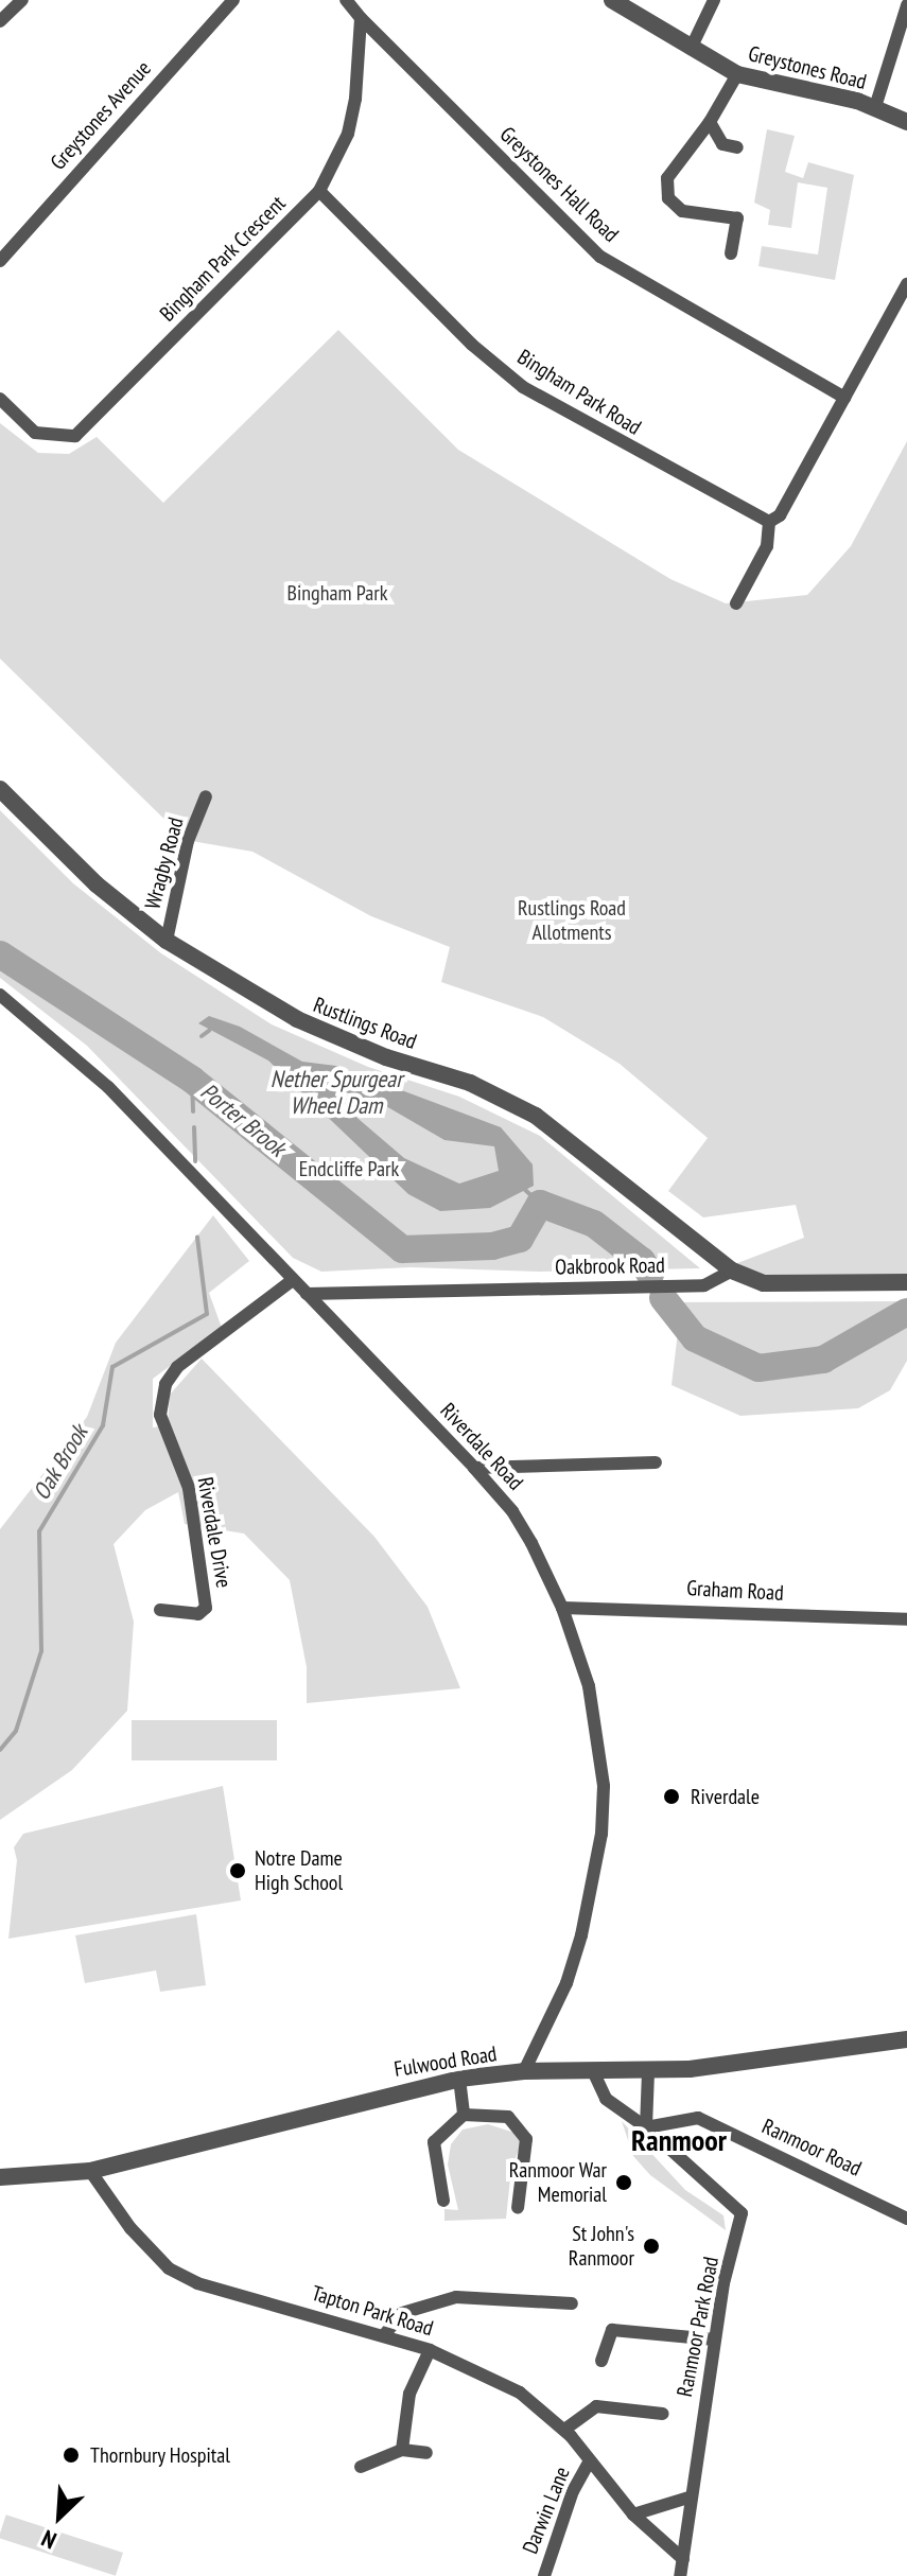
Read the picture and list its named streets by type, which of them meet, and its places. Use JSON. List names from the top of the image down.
{
  "streets": {
    "street": [
      "Greystones Road",
      "Greystones Avenue",
      "Greystones Hall Road",
      "Bingham Park Crescent",
      "Bingham Park Road",
      "Wragby Road",
      "Rustlings Road",
      "Oakbrook Road",
      "Riverdale Road",
      "Riverdale Drive",
      "Graham Road",
      "Fulwood Road",
      "Ranmoor Road",
      "Tapton Park Road",
      "Ranmoor Park Road",
      "Darwin Lane"
    ]
  },
  "crossings": [
    ["Greystones Hall Road", "Bingham Park Crescent"],
    ["Bingham Park Crescent", "Bingham Park Road"],
    ["Wragby Road", "Rustlings Road"],
    ["Rustlings Road", "Oakbrook Road"],
    ["Oakbrook Road", "Riverdale Road"],
    ["Riverdale Road", "Riverdale Drive"],
    ["Riverdale Road", "Graham Road"],
    ["Riverdale Road", "Fulwood Road"],
    ["Fulwood Road", "Tapton Park Road"],
    ["Ranmoor Road", "Ranmoor Park Road"],
    ["Tapton Park Road", "Ranmoor Park Road"],
    ["Tapton Park Road", "Darwin Lane"]
  ],
  "districts": ["Ranmoor"],
  "water": ["Nether Spurgear Wheel Dam", "Porter Brook", "Oak Brook"],
  "parks": ["Bingham Park", "Rustlings Road Allotments", "Endcliffe Park"],
  "places": [
    "Riverdale",
    "Notre Dame High School",
    "Ranmoor War Memorial",
    "St John's Ranmoor",
    "Thornbury Hospital"
  ],
  "north": "bottom left"
}
